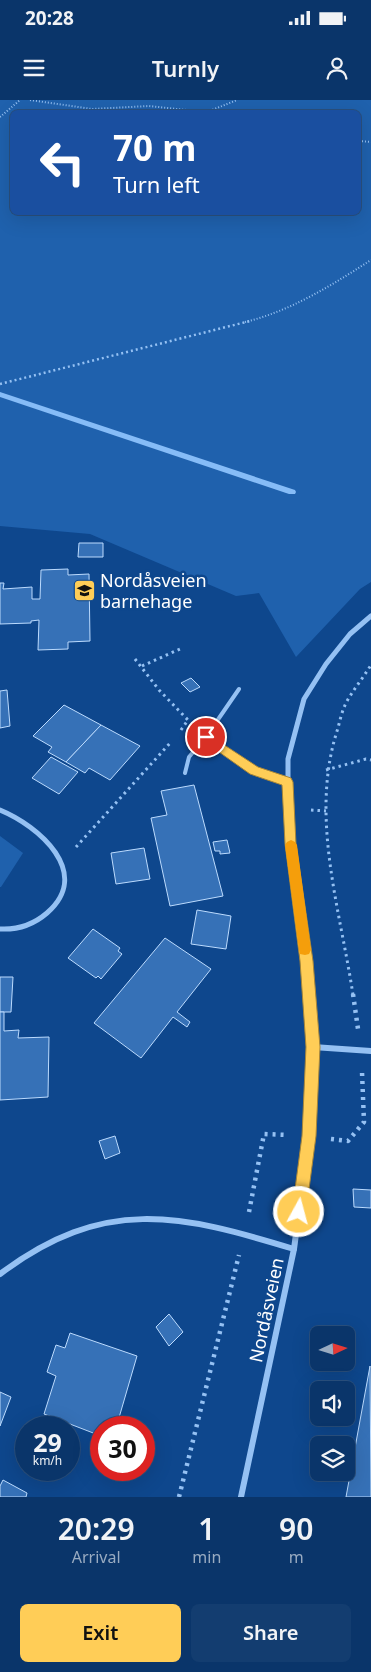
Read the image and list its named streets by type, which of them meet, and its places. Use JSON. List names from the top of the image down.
{
  "streets": {
    "street": ["Nordåsveien"]
  },
  "places": {
    "school or university": ["Nordåsveien barnehage"]
  },
  "north": "right",
  "page": {
    "status": "20:28",
    "header": "Turnly",
    "turn": ["70 m", "Turn left"],
    "speed": "29 km/h",
    "limit": "30",
    "eta": [
      "20:29",
      "Arrival",
      "1",
      "min",
      "90",
      "m"
    ],
    "buttons": ["Exit", "Share"]
  }
}
